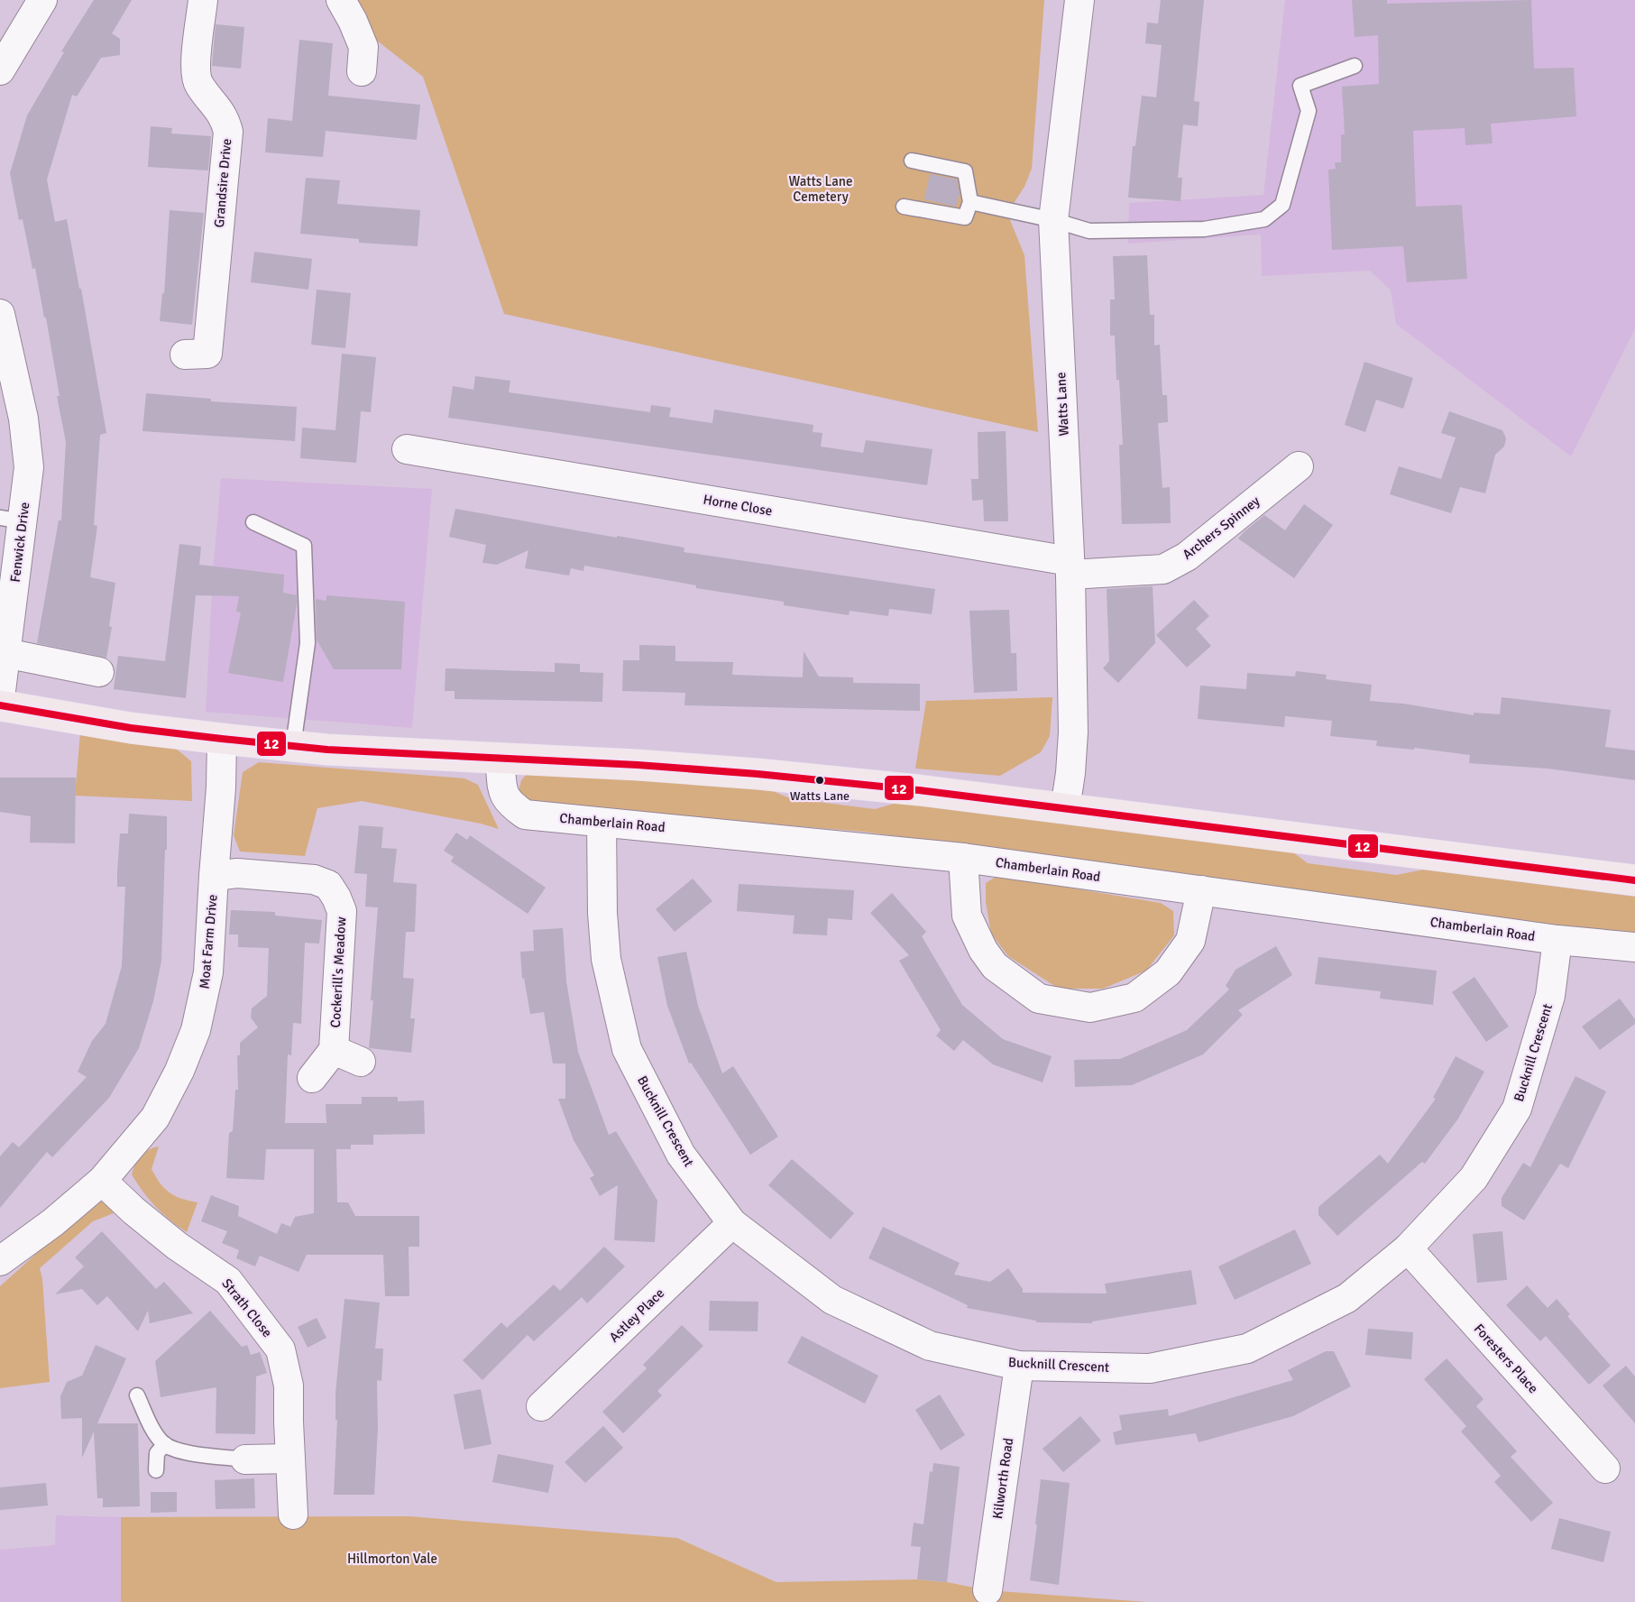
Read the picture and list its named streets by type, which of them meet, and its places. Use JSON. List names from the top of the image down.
{
  "streets": {
    "street": [
      "Grandsire Drive",
      "Watts Lane",
      "Horne Close",
      "Archers Spinney",
      "Fenwick Drive",
      "Chamberlain Road",
      "Moat Farm Drive",
      "Cockerill's Meadow",
      "Bucknill Crescent",
      "Strath Close",
      "Astley Place",
      "Foresters Place",
      "Kilworth Road"
    ]
  },
  "crossings": [
    ["Watts Lane", "Horne Close"],
    ["Watts Lane", "Archers Spinney"],
    ["Horne Close", "Archers Spinney"],
    ["Chamberlain Road", "Bucknill Crescent"],
    ["Moat Farm Drive", "Cockerill's Meadow"],
    ["Moat Farm Drive", "Strath Close"],
    ["Bucknill Crescent", "Astley Place"],
    ["Bucknill Crescent", "Foresters Place"],
    ["Bucknill Crescent", "Kilworth Road"]
  ],
  "parks": ["Watts Lane Cemetery", "Hillmorton Vale"],
  "places": ["Watts Lane"],
  "lines": ["transit line 12"]
}
